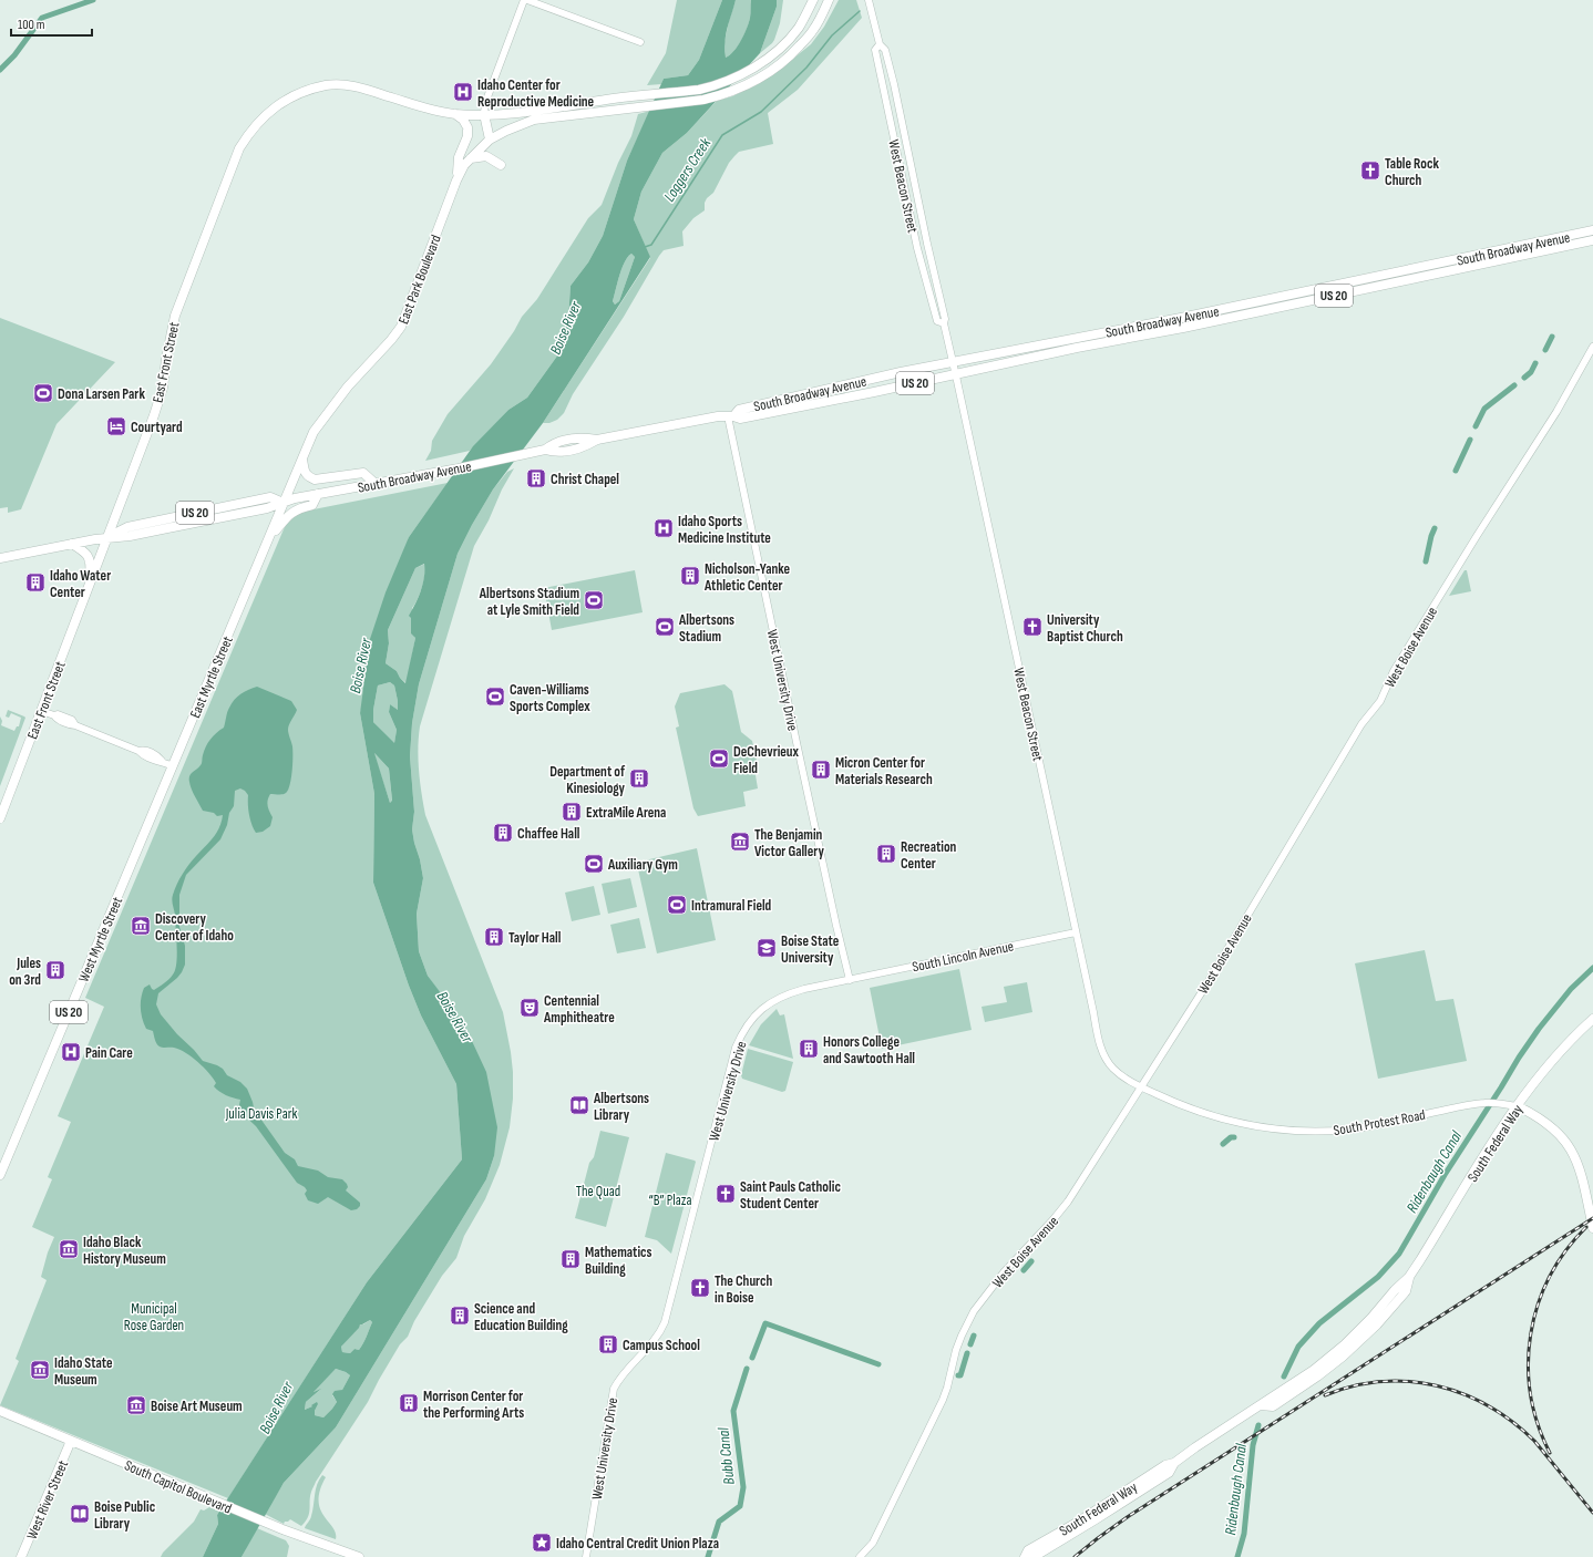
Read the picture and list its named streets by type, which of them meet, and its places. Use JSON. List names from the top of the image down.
{
  "streets": {
    "main road": [
      "South Broadway Avenue",
      "East Park Boulevard",
      "US 20",
      "East Front Street",
      "East Myrtle Street",
      "West Myrtle Street",
      "South Federal Way",
      "South Capitol Boulevard",
      "West River Street"
    ],
    "street": [
      "West Beacon Street",
      "West Boise Avenue",
      "West University Drive",
      "South Lincoln Avenue",
      "South Protest Road"
    ]
  },
  "crossings": [
    ["West Beacon Street", "South Broadway Avenue"],
    ["West Beacon Street", "West Boise Avenue"],
    ["West Beacon Street", "South Lincoln Avenue"],
    ["West Beacon Street", "South Protest Road"],
    ["South Broadway Avenue", "East Park Boulevard"],
    ["South Broadway Avenue", "East Front Street"],
    ["South Broadway Avenue", "East Myrtle Street"],
    ["South Broadway Avenue", "West University Drive"],
    ["East Park Boulevard", "East Myrtle Street"],
    ["West Boise Avenue", "South Protest Road"],
    ["East Myrtle Street", "West Myrtle Street"],
    ["West University Drive", "South Lincoln Avenue"],
    ["South Protest Road", "South Federal Way"],
    ["South Capitol Boulevard", "West River Street"]
  ],
  "water": [
    "Loggers Creek",
    "Boise River",
    "Ridenbaugh Canal",
    "Bubb Canal"
  ],
  "parks": [
    "Julia Davis Park",
    "The Quad",
    "“B” Plaza",
    "Municipal Rose Garden"
  ],
  "places": {
    "hospital": ["Idaho Center for Reproductive Medicine", "Idaho Sports Medicine Institute", "Pain Care"],
    "church": [
      "Table Rock Church",
      "University Baptist Church",
      "Saint Pauls Catholic Student Center",
      "The Church in Boise"
    ],
    "sports": [
      "Dona Larsen Park",
      "Albertsons Stadium at Lyle Smith Field",
      "Albertsons Stadium",
      "Caven-Williams Sports Complex",
      "DeChevrieux Field",
      "Auxiliary Gym",
      "Intramural Field"
    ],
    "hotel": ["Courtyard"],
    "building": [
      "Christ Chapel",
      "Nicholson-Yanke Athletic Center",
      "Idaho Water Center",
      "Micron Center for Materials Research",
      "Department of Kinesiology",
      "ExtraMile Arena",
      "Chaffee Hall",
      "Recreation Center",
      "Taylor Hall",
      "Jules on 3rd",
      "Honors College and Sawtooth Hall",
      "Mathematics Building",
      "Science and Education Building",
      "Campus School",
      "Morrison Center for the Performing Arts"
    ],
    "museum": [
      "The Benjamin Victor Gallery",
      "Discovery Center of Idaho",
      "Idaho Black History Museum",
      "Idaho State Museum",
      "Boise Art Museum"
    ],
    "school or university": ["Boise State University"],
    "theatre": ["Centennial Amphitheatre"],
    "library": ["Albertsons Library", "Boise Public Library"],
    "place": ["Idaho Central Credit Union Plaza"]
  },
  "scale_bar": "100 m"
}
